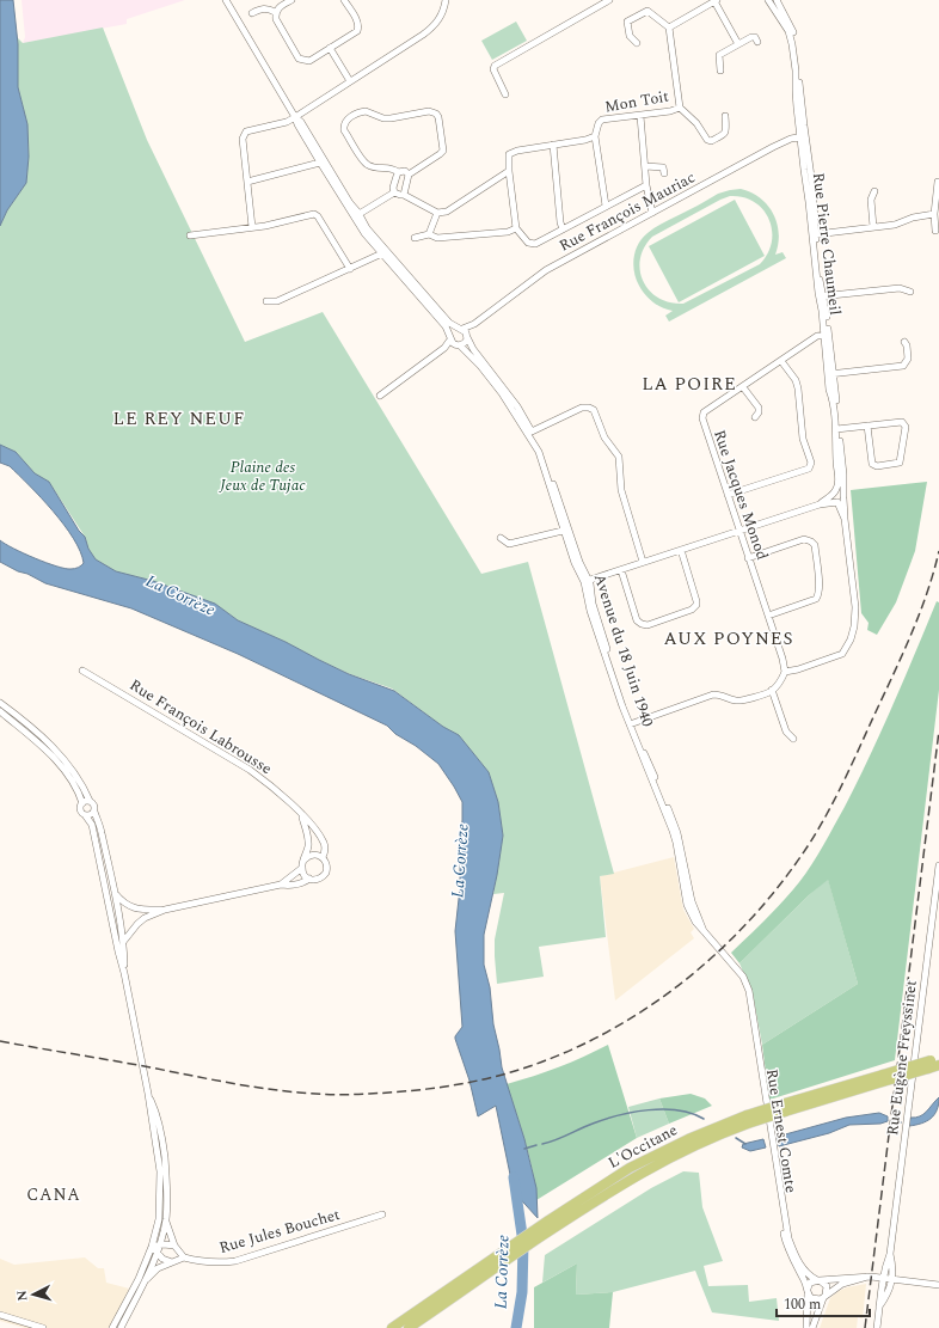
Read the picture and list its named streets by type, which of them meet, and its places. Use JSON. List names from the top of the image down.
{
  "streets": {
    "highway": ["L'Occitane"],
    "street": [
      "Mon Toit",
      "Rue François Mauriac",
      "Rue Pierre Chaumeil",
      "Rue Jacques Monod",
      "Avenue du 18 Juin 1940",
      "Rue François Labrousse",
      "Rue Eugène Freyssinet",
      "Rue Ernest Comte",
      "Rue Jules Bouchet"
    ]
  },
  "crossings": [
    ["Rue François Mauriac", "Rue Pierre Chaumeil"],
    ["Rue François Mauriac", "Avenue du 18 Juin 1940"],
    ["Rue Pierre Chaumeil", "Rue Jacques Monod"],
    ["Avenue du 18 Juin 1940", "Rue Ernest Comte"]
  ],
  "districts": [
    "LA POIRE",
    "LE REY NEUF",
    "AUX POYNES",
    "CANA"
  ],
  "water": ["La Corrèze"],
  "parks": ["Plaine des Jeux de Tujac"],
  "scale_bar": "100 m",
  "north": "left"
}
